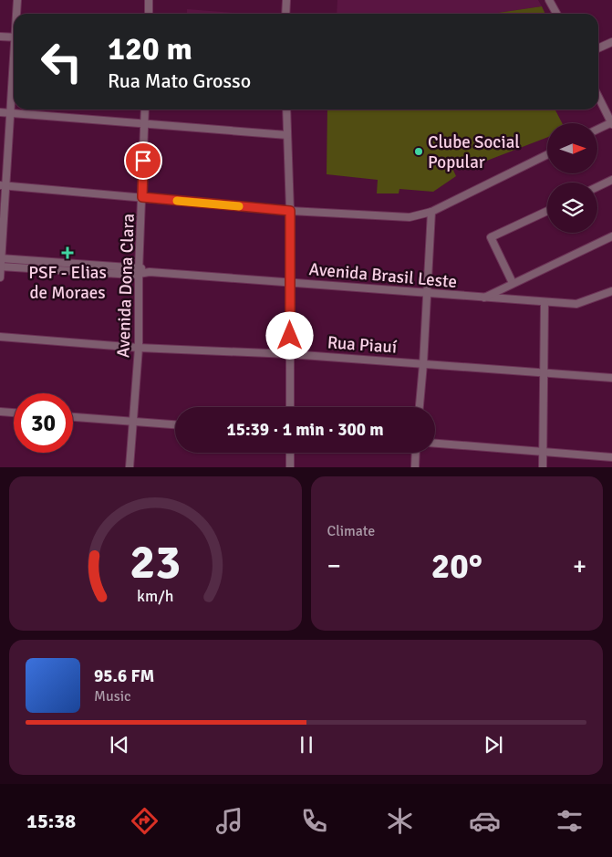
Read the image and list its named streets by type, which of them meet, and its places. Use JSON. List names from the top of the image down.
{
  "streets": {
    "street": ["Avenida Brasil Leste", "Avenida Dona Clara", "Rua Piauí"]
  },
  "crossings": [
    ["Avenida Brasil Leste", "Avenida Dona Clara"],
    ["Avenida Dona Clara", "Rua Piauí"]
  ],
  "places": {
    "other": ["Clube Social Popular"],
    "health": ["PSF - Elias de Moraes"]
  },
  "north": "right",
  "page": {
    "turn": ["120 m", "Rua Mato Grosso"],
    "limit": "30",
    "trip": "15:39 · 1 min · 300 m",
    "tile": "Climate",
    "heat": ["−", "20°", "+"],
    "song": ["95.6 FM", "Music"],
    "tabs": "15:38",
    "gauge": ["23", "km/h"]
  }
}
